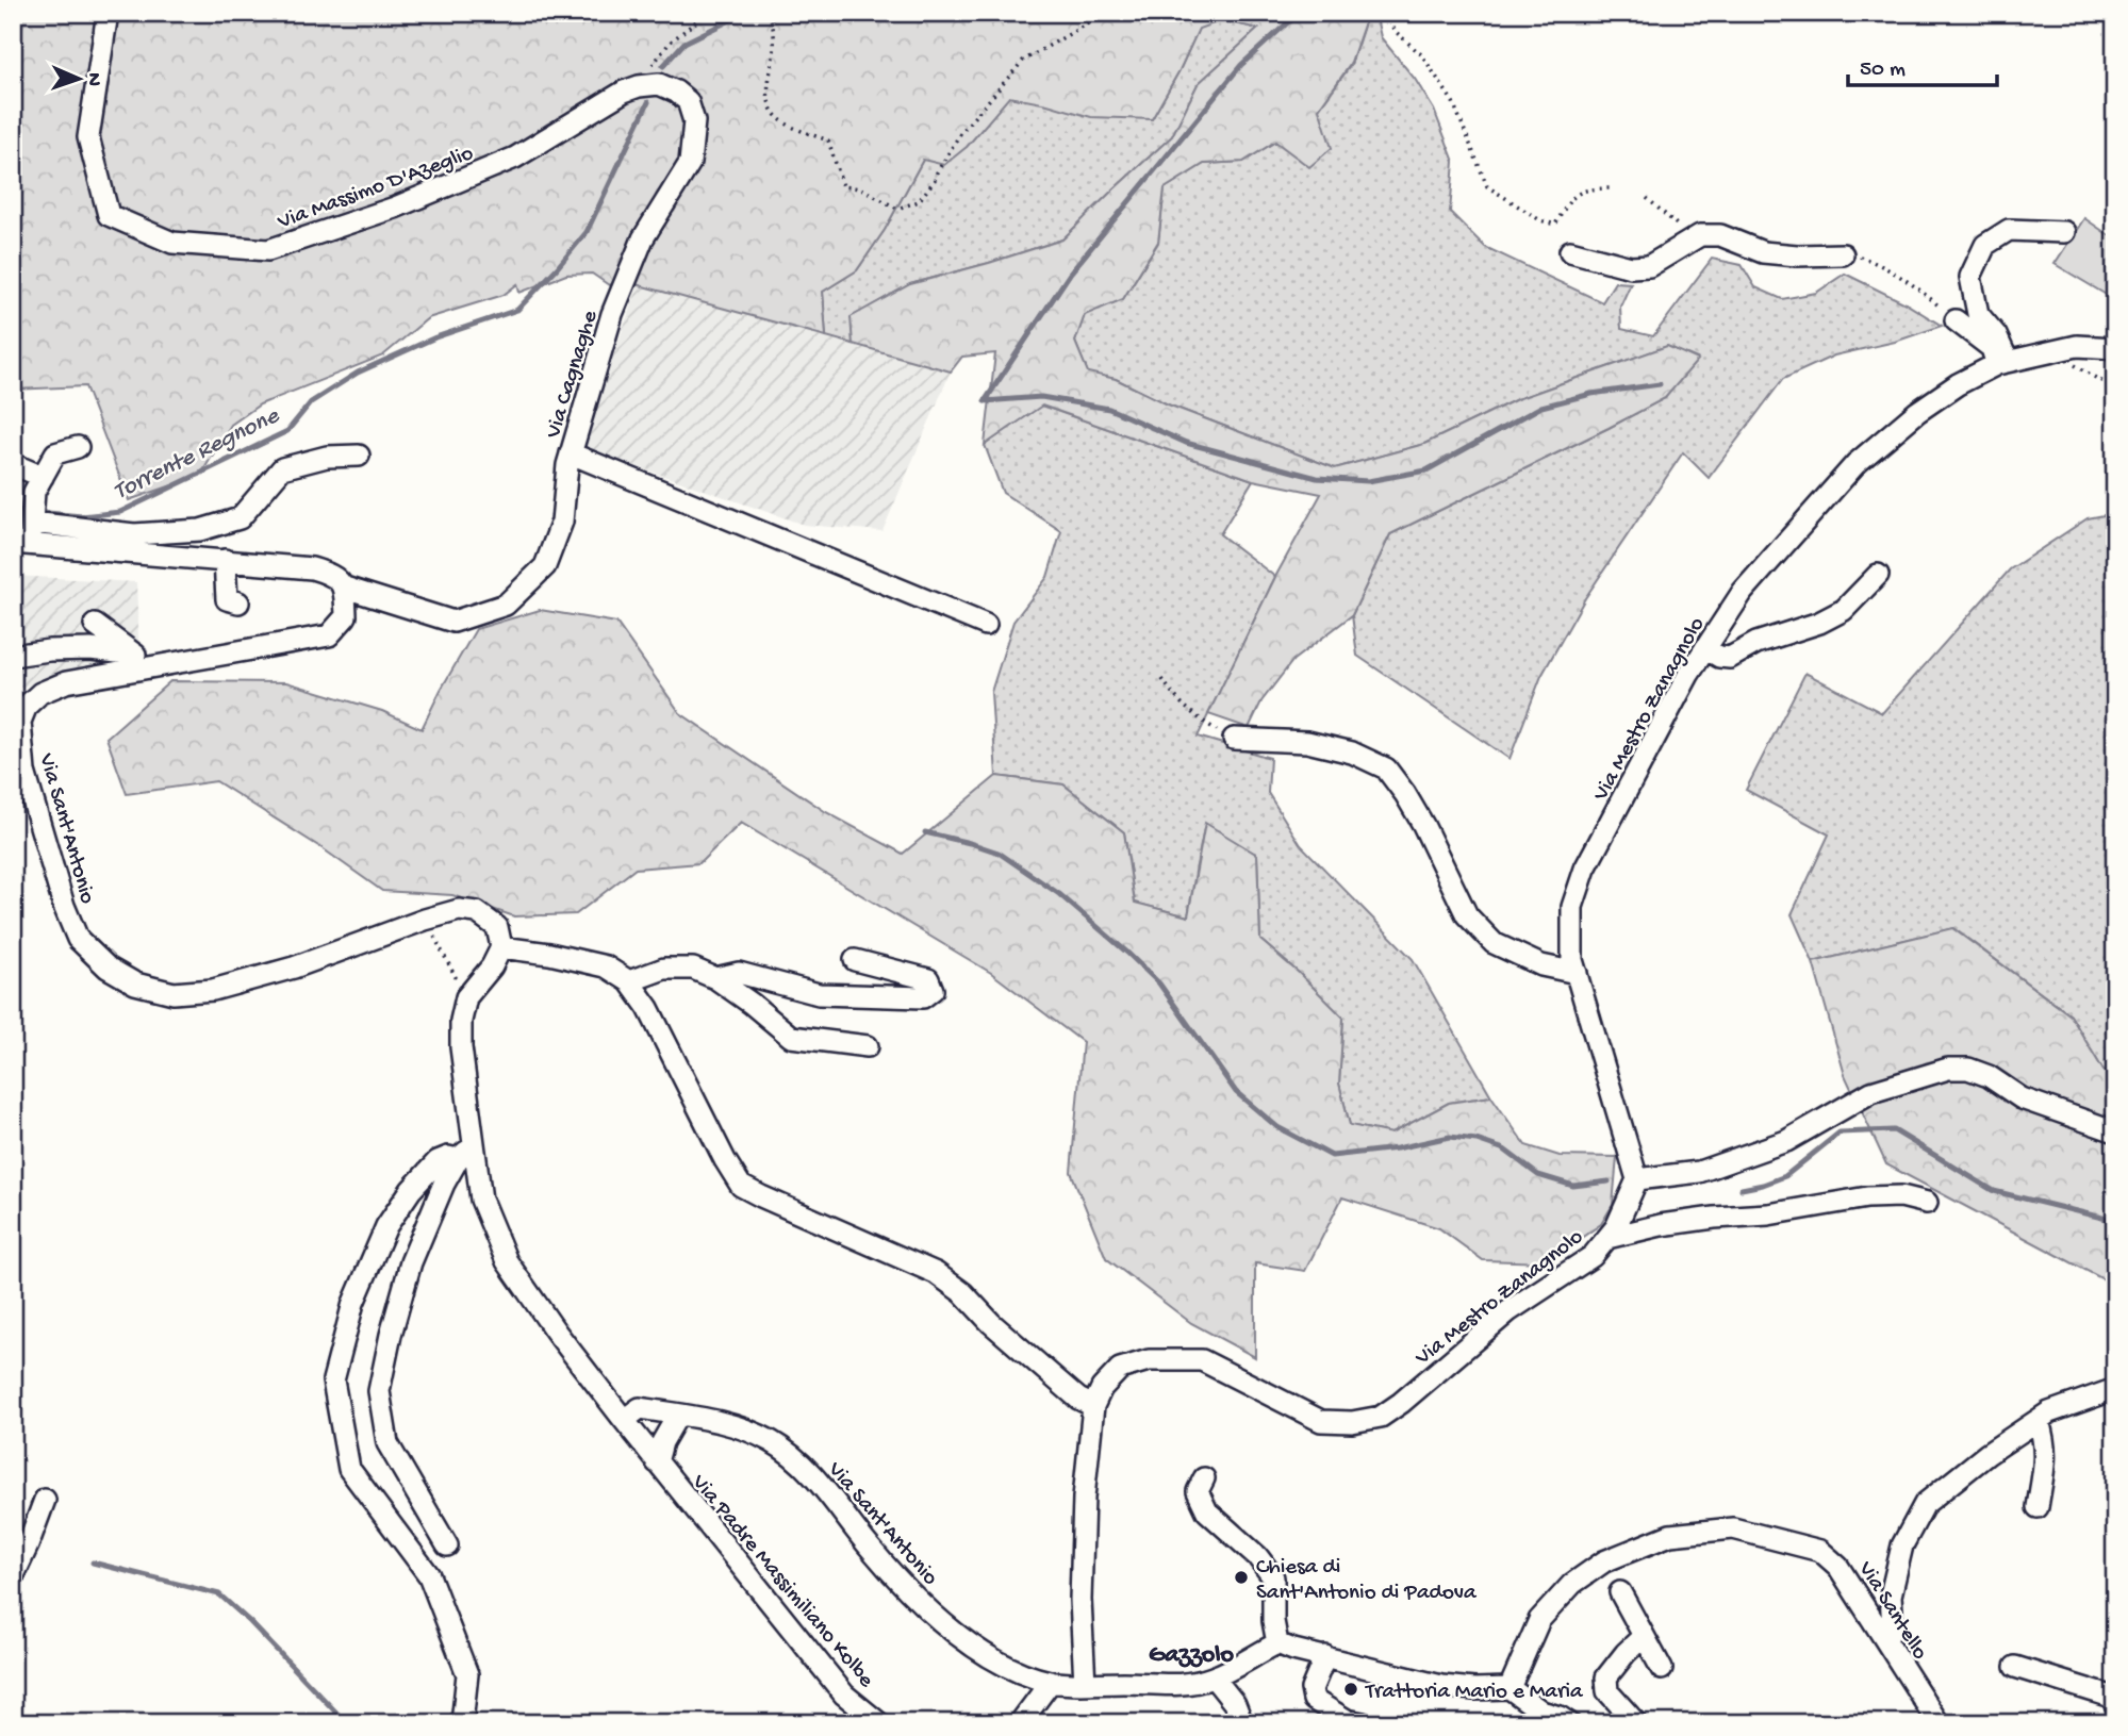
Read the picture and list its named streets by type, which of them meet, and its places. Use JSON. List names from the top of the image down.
{
  "streets": {
    "street": [
      "Via Massimo D'Azeglio",
      "Via Cagnaghe",
      "Via Mestro Zanagnolo",
      "Via Sant'Antonio",
      "Via Padre Massimiliano Kolbe",
      "Via Santello"
    ]
  },
  "crossings": [
    ["Via Massimo D'Azeglio", "Via Cagnaghe"],
    ["Via Cagnaghe", "Via Sant'Antonio"],
    ["Via Mestro Zanagnolo", "Via Sant'Antonio"]
  ],
  "districts": ["Gazzolo"],
  "water": ["Torrente Regnone"],
  "places": ["Chiesa di Sant'Antonio di Padova", "Trattoria Mario e Maria"],
  "scale_bar": "50 m",
  "north": "right"
}
